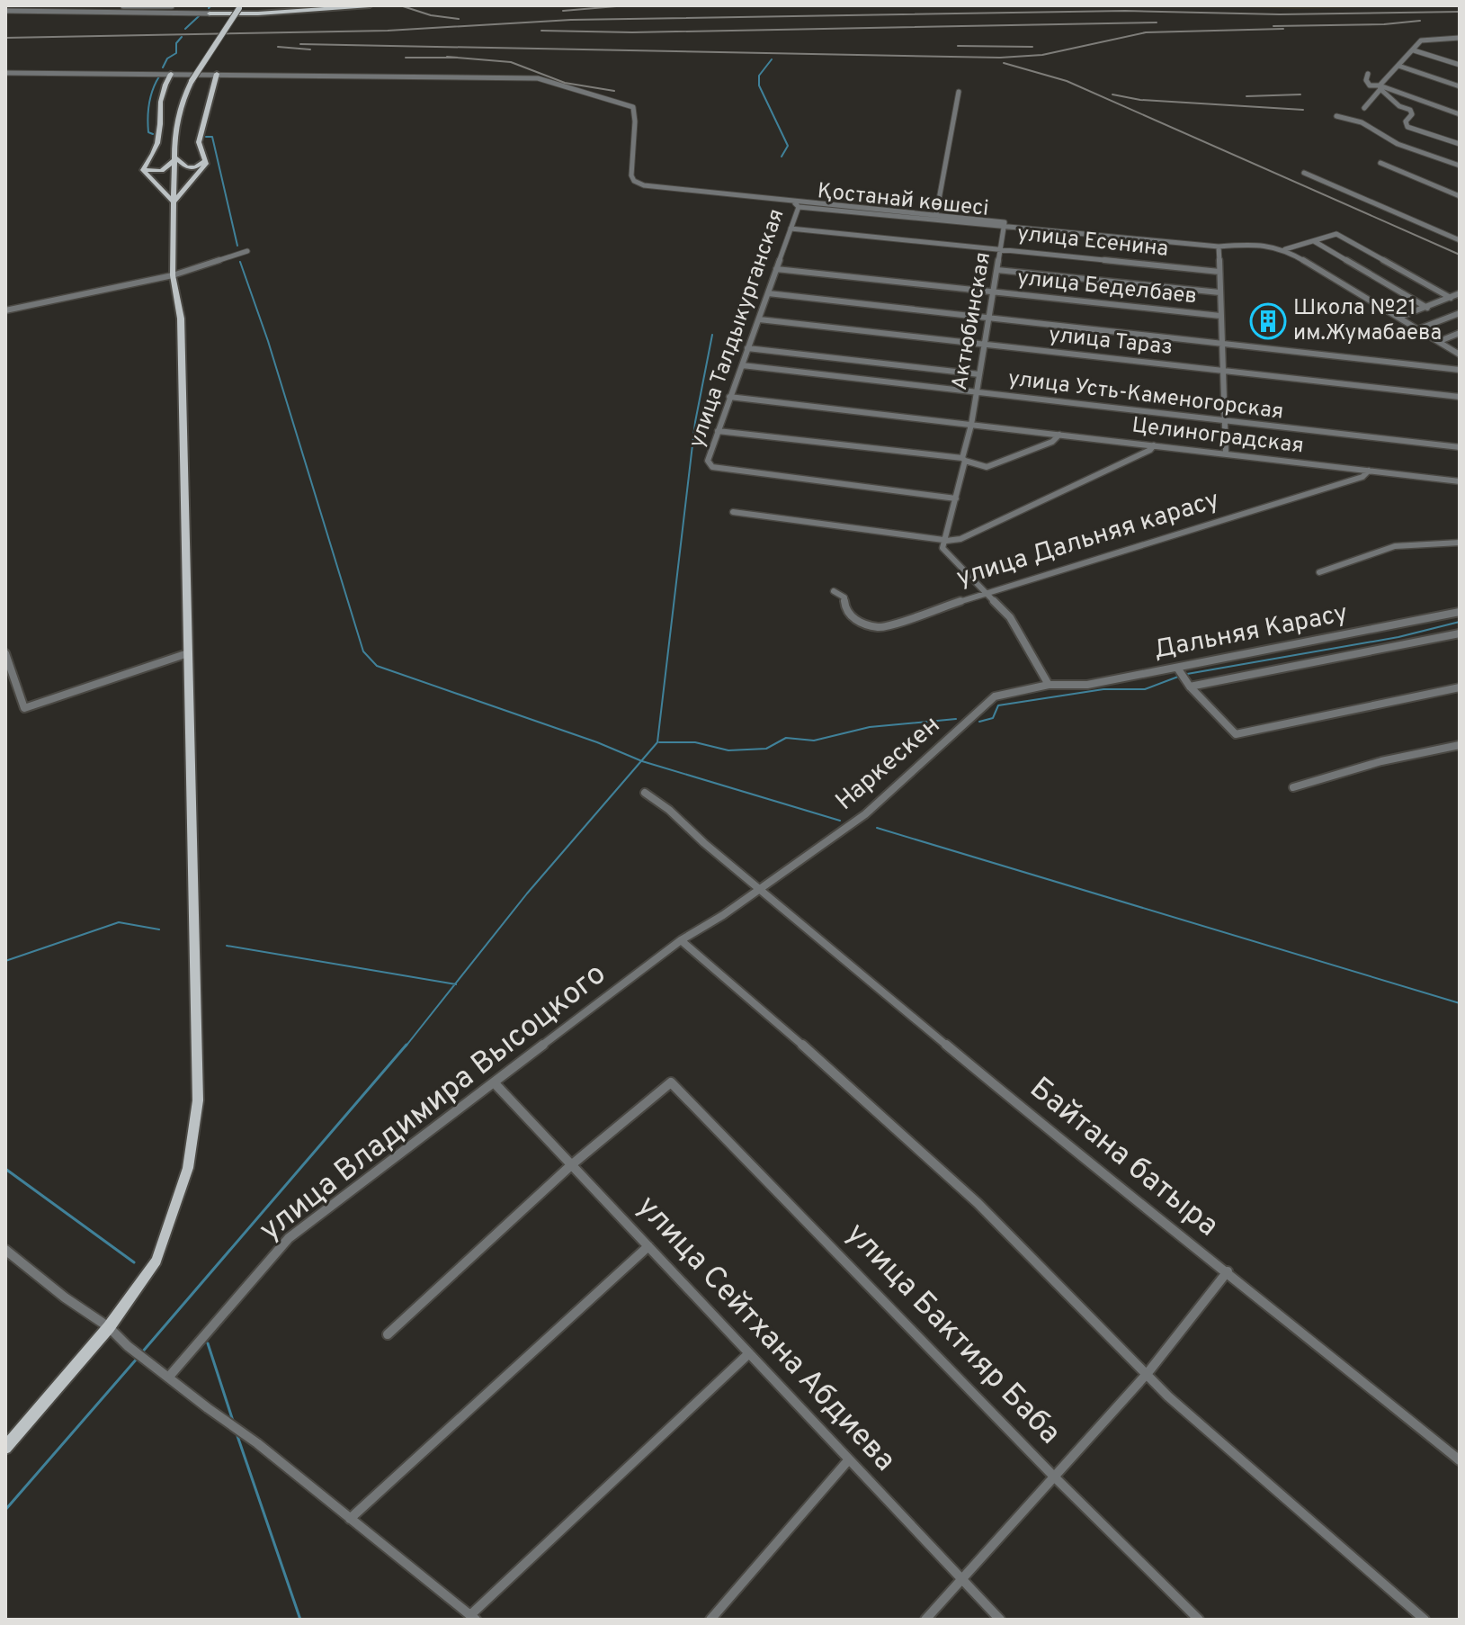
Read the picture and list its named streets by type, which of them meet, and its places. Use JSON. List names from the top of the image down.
{
  "streets": {
    "street": [
      "Қостанай көшесі",
      "улица Есенина",
      "улица Беделбаев",
      "Актюбинская",
      "улица Талдыкурганская",
      "улица Тараз",
      "улица Усть-Каменогорская",
      "Целиноградская",
      "улица Дальняя карасу",
      "Дальняя Карасу",
      "Наркескен",
      "улица Владимира Высоцкого",
      "Байтана батыра",
      "улица Сейтхана Абдиева",
      "улица Бактияр Баба"
    ]
  },
  "crossings": [
    ["Қостанай көшесі", "Актюбинская"],
    ["Қостанай көшесі", "улица Талдыкурганская"],
    ["улица Есенина", "Актюбинская"],
    ["улица Есенина", "улица Талдыкурганская"],
    ["улица Беделбаев", "Актюбинская"],
    ["улица Беделбаев", "улица Талдыкурганская"],
    ["Актюбинская", "улица Талдыкурганская"],
    ["Актюбинская", "улица Тараз"],
    ["Актюбинская", "улица Усть-Каменогорская"],
    ["Актюбинская", "Целиноградская"],
    ["улица Талдыкурганская", "улица Тараз"],
    ["улица Талдыкурганская", "улица Усть-Каменогорская"],
    ["улица Талдыкурганская", "Целиноградская"],
    ["Целиноградская", "улица Дальняя карасу"],
    ["Дальняя Карасу", "Наркескен"],
    ["Наркескен", "улица Владимира Высоцкого"],
    ["Наркескен", "Байтана батыра"],
    ["улица Владимира Высоцкого", "Байтана батыра"],
    ["улица Владимира Высоцкого", "улица Сейтхана Абдиева"],
    ["улица Сейтхана Абдиева", "улица Бактияр Баба"]
  ],
  "places": {
    "building": ["Школа №21 им.Жумабаева"]
  }
}
